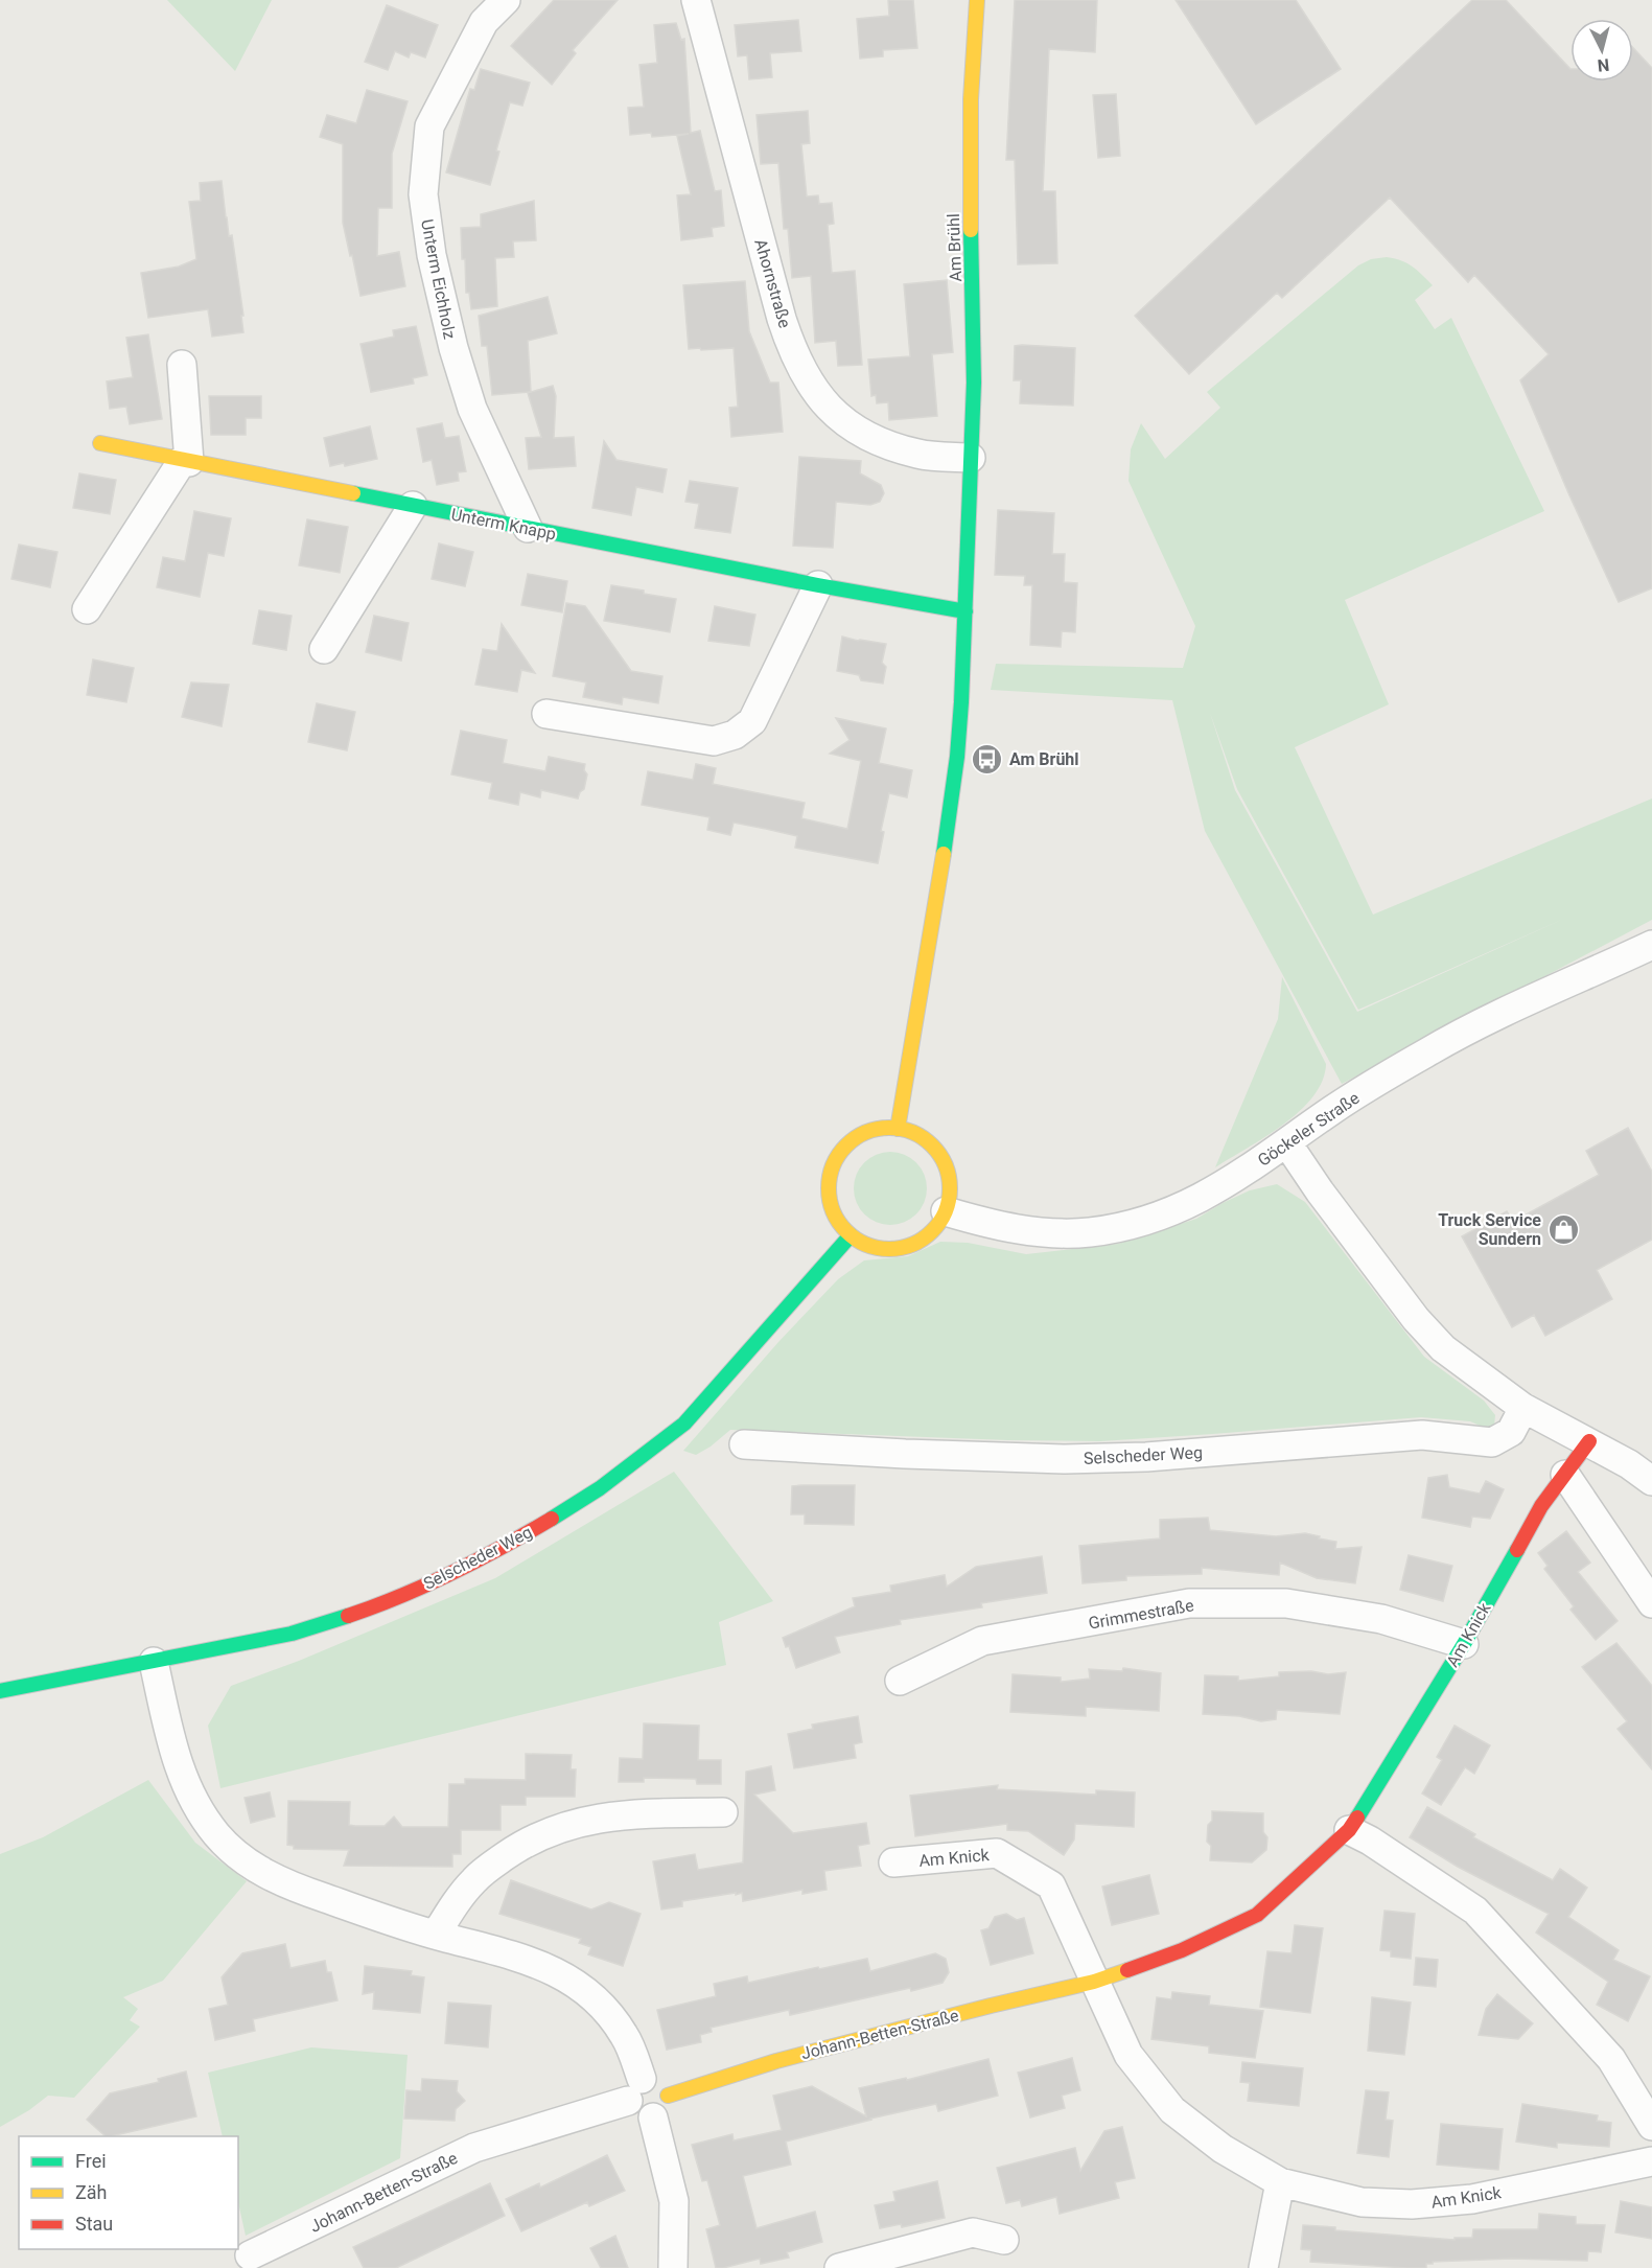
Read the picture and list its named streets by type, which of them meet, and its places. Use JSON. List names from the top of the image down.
{
  "streets": {
    "street": [
      "Am Brühl",
      "Unterm Eichholz",
      "Ahornstraße",
      "Unterm Knapp",
      "Göckeler Straße",
      "Selscheder Weg",
      "Grimmestraße",
      "Am Knick",
      "Johann-Betten-Straße"
    ]
  },
  "crossings": [
    ["Am Brühl", "Ahornstraße"],
    ["Am Brühl", "Unterm Knapp"],
    ["Am Brühl", "Göckeler Straße"],
    ["Am Brühl", "Selscheder Weg"],
    ["Unterm Eichholz", "Unterm Knapp"],
    ["Göckeler Straße", "Selscheder Weg"],
    ["Grimmestraße", "Am Knick"],
    ["Am Knick", "Johann-Betten-Straße"]
  ],
  "places": {
    "bus stop": ["Am Brühl"],
    "shop": ["Truck Service Sundern"]
  },
  "legend": ["Frei", "Zäh", "Stau"],
  "north": "bottom"
}
